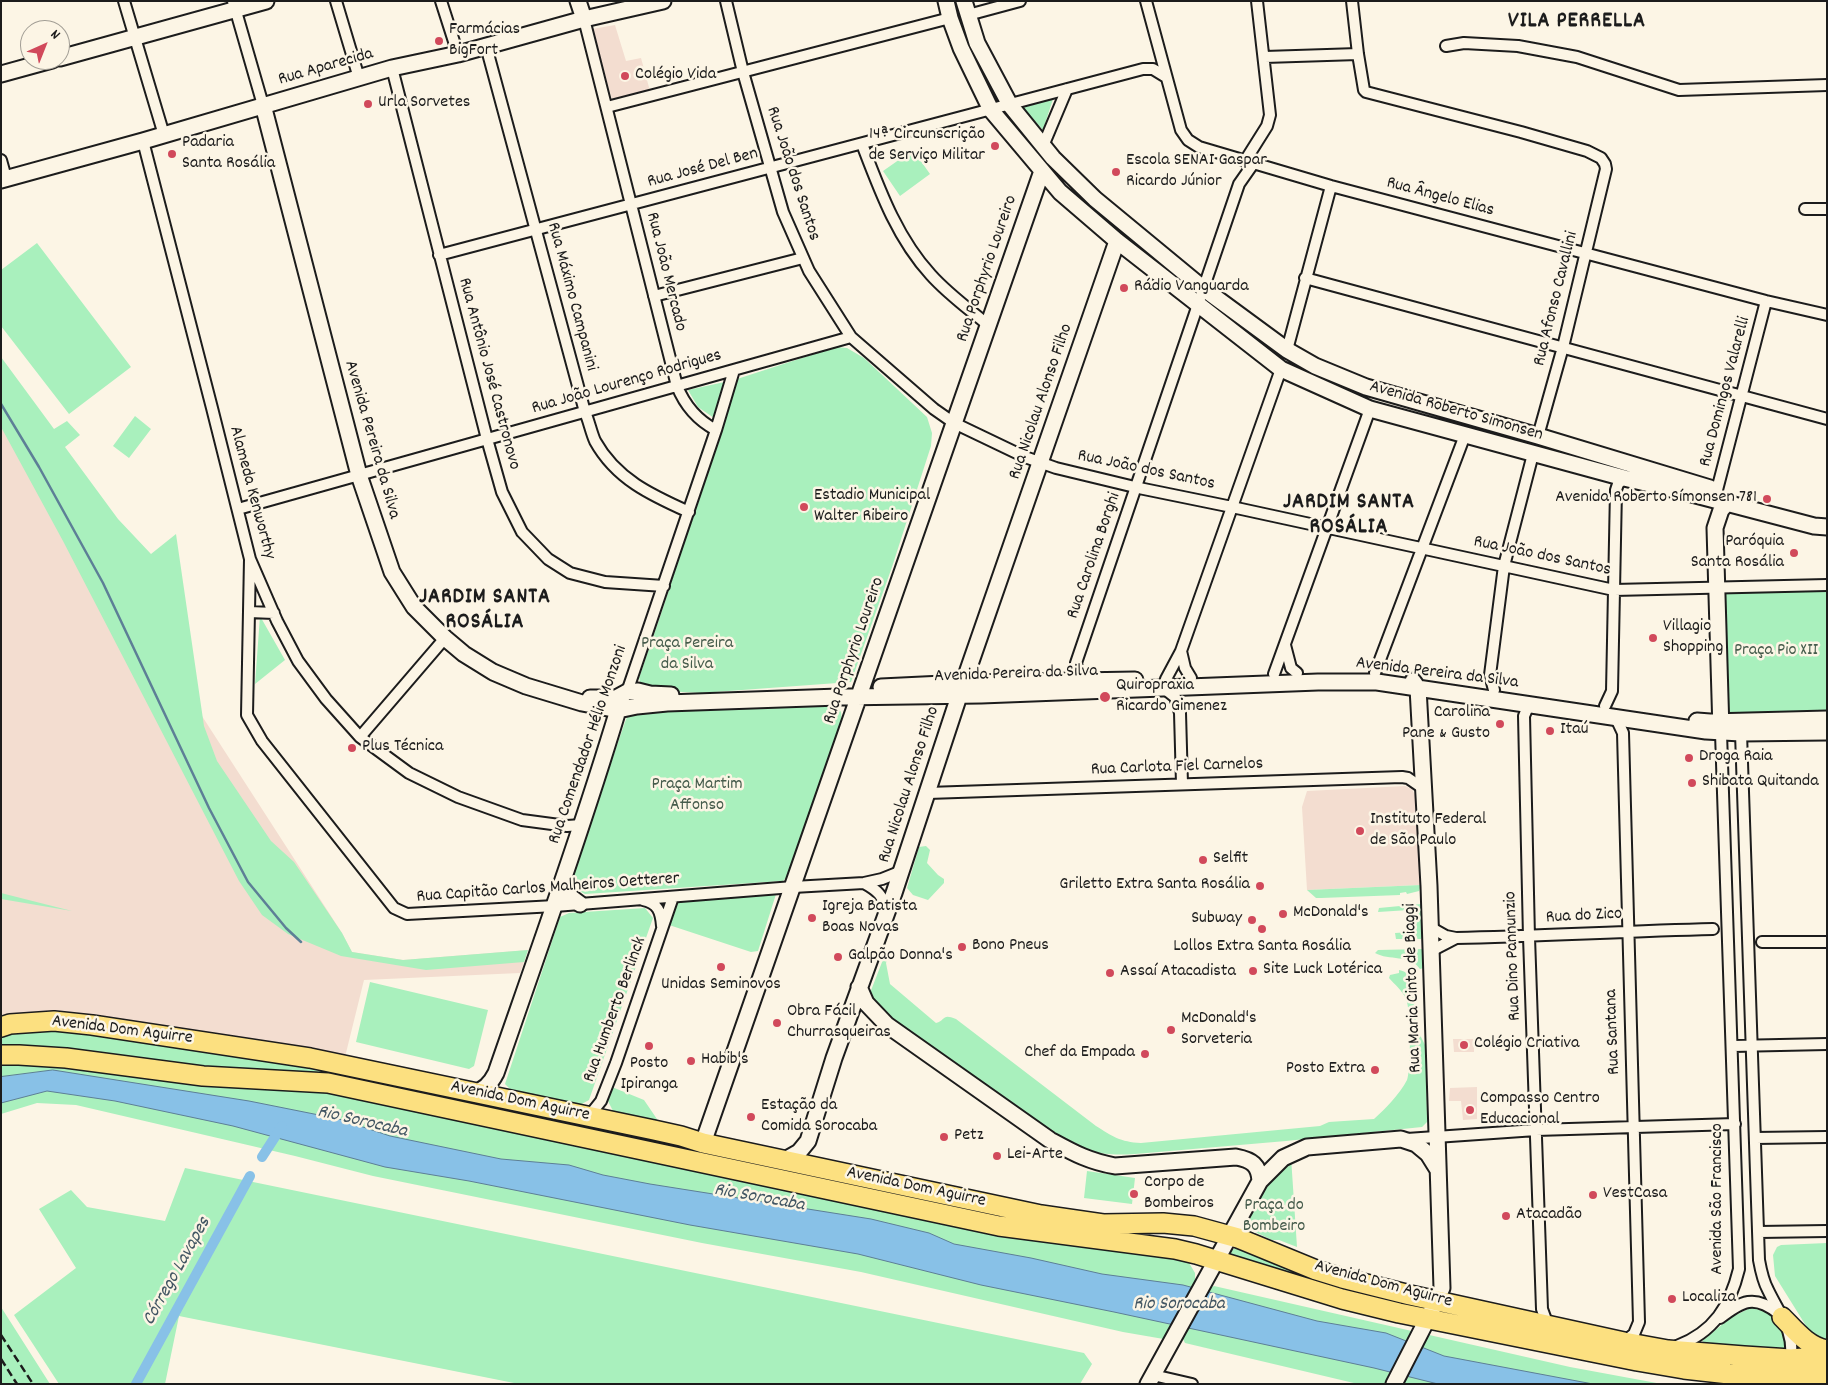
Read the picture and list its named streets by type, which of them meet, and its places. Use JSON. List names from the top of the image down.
{
  "streets": {
    "highway": ["Avenida Dom Aguirre"],
    "main road": [
      "Rua Aparecida",
      "Rua Porphyrio Loureiro",
      "Rua Nicolau Alonso Filho",
      "Avenida Roberto Simonsen",
      "Avenida Pereira da Silva",
      "Rua Comendador Hélio Monzoni",
      "Rua Maria Cinto de Biaggi"
    ],
    "street": [
      "Rua José Del Ben",
      "Rua João dos Santos",
      "Rua Ângelo Elias",
      "Rua João Mercado",
      "Rua Máximo Campanini",
      "Rua Afonso Cavallini",
      "Rua Antônio José Castronovo",
      "Rua João Lourenço Rodrigues",
      "Rua Domingos Valarelli",
      "Alameda Kenworthy",
      "Rua Carolina Borghi",
      "Rua Carlota Fiel Carnelos",
      "Rua Capitão Carlos Malheiros Oetterer",
      "Rua do Zico",
      "Rua Dino Pannunzio",
      "Rua Humberto Berlinck",
      "Rua Santana",
      "Avenida São Francisco"
    ]
  },
  "crossings": [
    ["Rua Aparecida", "Rua João Mercado"],
    ["Rua Aparecida", "Rua Máximo Campanini"],
    ["Rua Aparecida", "Rua Antônio José Castronovo"],
    ["Rua Aparecida", "Avenida Pereira da Silva"],
    ["Rua Aparecida", "Alameda Kenworthy"],
    ["Rua José Del Ben", "Rua João dos Santos"],
    ["Rua José Del Ben", "Rua João Mercado"],
    ["Rua José Del Ben", "Rua Máximo Campanini"],
    ["Rua José Del Ben", "Rua Antônio José Castronovo"],
    ["Rua José Del Ben", "Avenida Roberto Simonsen"],
    ["Rua João dos Santos", "Rua Porphyrio Loureiro"],
    ["Rua João dos Santos", "Rua João Lourenço Rodrigues"],
    ["Rua João dos Santos", "Rua Nicolau Alonso Filho"],
    ["Rua João dos Santos", "Rua Carolina Borghi"],
    ["Rua Ângelo Elias", "Rua Afonso Cavallini"],
    ["Rua Ângelo Elias", "Rua Domingos Valarelli"],
    ["Rua Ângelo Elias", "Rua Carolina Borghi"],
    ["Rua Porphyrio Loureiro", "Avenida Roberto Simonsen"],
    ["Rua Porphyrio Loureiro", "Avenida Pereira da Silva"],
    ["Rua Porphyrio Loureiro", "Rua Capitão Carlos Malheiros Oetterer"],
    ["Rua Porphyrio Loureiro", "Avenida Dom Aguirre"],
    ["Rua João Mercado", "Rua João Lourenço Rodrigues"],
    ["Rua João Mercado", "Rua Comendador Hélio Monzoni"],
    ["Rua Máximo Campanini", "Rua João Lourenço Rodrigues"],
    ["Rua Máximo Campanini", "Rua Comendador Hélio Monzoni"],
    ["Rua Afonso Cavallini", "Avenida Roberto Simonsen"],
    ["Rua Antônio José Castronovo", "Rua João Lourenço Rodrigues"],
    ["Rua Antônio José Castronovo", "Rua Comendador Hélio Monzoni"],
    ["Rua João Lourenço Rodrigues", "Avenida Pereira da Silva"],
    ["Rua João Lourenço Rodrigues", "Alameda Kenworthy"],
    ["Rua João Lourenço Rodrigues", "Rua Comendador Hélio Monzoni"],
    ["Rua Domingos Valarelli", "Avenida Roberto Simonsen"],
    ["Rua Nicolau Alonso Filho", "Avenida Roberto Simonsen"],
    ["Rua Nicolau Alonso Filho", "Avenida Pereira da Silva"],
    ["Rua Nicolau Alonso Filho", "Rua Carlota Fiel Carnelos"],
    ["Rua Nicolau Alonso Filho", "Rua Capitão Carlos Malheiros Oetterer"],
    ["Rua Nicolau Alonso Filho", "Avenida Dom Aguirre"],
    ["Avenida Roberto Simonsen", "Rua Carolina Borghi"],
    ["Avenida Pereira da Silva", "Rua Carolina Borghi"],
    ["Avenida Pereira da Silva", "Rua Comendador Hélio Monzoni"],
    ["Avenida Pereira da Silva", "Rua Dino Pannunzio"],
    ["Avenida Pereira da Silva", "Rua Maria Cinto de Biaggi"],
    ["Avenida Pereira da Silva", "Rua Santana"],
    ["Avenida Pereira da Silva", "Avenida São Francisco"],
    ["Alameda Kenworthy", "Rua Comendador Hélio Monzoni"],
    ["Alameda Kenworthy", "Rua Capitão Carlos Malheiros Oetterer"],
    ["Rua Comendador Hélio Monzoni", "Rua Capitão Carlos Malheiros Oetterer"],
    ["Rua Comendador Hélio Monzoni", "Avenida Dom Aguirre"],
    ["Rua Carlota Fiel Carnelos", "Rua Maria Cinto de Biaggi"],
    ["Rua Capitão Carlos Malheiros Oetterer", "Rua Humberto Berlinck"],
    ["Rua do Zico", "Rua Dino Pannunzio"],
    ["Rua do Zico", "Rua Maria Cinto de Biaggi"],
    ["Rua do Zico", "Rua Santana"],
    ["Rua do Zico", "Avenida São Francisco"],
    ["Rua Dino Pannunzio", "Avenida Dom Aguirre"],
    ["Rua Maria Cinto de Biaggi", "Avenida Dom Aguirre"],
    ["Rua Humberto Berlinck", "Avenida Dom Aguirre"],
    ["Avenida Dom Aguirre", "Rua Santana"],
    ["Avenida Dom Aguirre", "Avenida São Francisco"]
  ],
  "districts": ["VILA PERRELLA", "JARDIM SANTA ROSÁLIA", "JARDIM SANTA ROSÁLIA"],
  "water": ["Rio Sorocaba", "Córrego Lavapes"],
  "parks": [
    "Praça Pereira da Silva",
    "Praça Pio XII",
    "Praça Martim Affonso",
    "Praça do Bombeiro"
  ],
  "places": [
    "Farmácias BigFort",
    "Colégio Vida",
    "Urla Sorvetes",
    "14ª Circunscrição de Serviço Militar",
    "Padaria Santa Rosália",
    "Escola SENAI Gaspar Ricardo Júnior",
    "Rádio Vanguarda",
    "Avenida Roberto Símonsen 781",
    "Estadio Municipal Walter Ribeiro",
    "Paróquia Santa Rosália",
    "Villagio Shopping",
    "Quiropraxia Ricardo Gimenez",
    "Carolina Pane & Gusto",
    "Itaú",
    "Plus Técnica",
    "Droga Raia",
    "Shibata Quitanda",
    "Instituto Federal de São Paulo",
    "Selfit",
    "Griletto Extra Santa Rosália",
    "McDonald's",
    "Igreja Batista Boas Novas",
    "Subway",
    "Lollos Extra Santa Rosália",
    "Bono Pneus",
    "Galpão Donna's",
    "Unidas Seminovos",
    "Site Luck Lotérica",
    "Assaí Atacadista",
    "Obra Fácil Churrasqueiras",
    "McDonald's Sorveteria",
    "Colégio Criativa",
    "Posto Ipiranga",
    "Chef da Empada",
    "Habib's",
    "Posto Extra",
    "Compasso Centro Educacional",
    "Estação da Comida Sorocaba",
    "Petz",
    "Lei-Arte",
    "Corpo de Bombeiros",
    "VestCasa",
    "Atacadão",
    "Localiza"
  ],
  "north": "top right"
}
